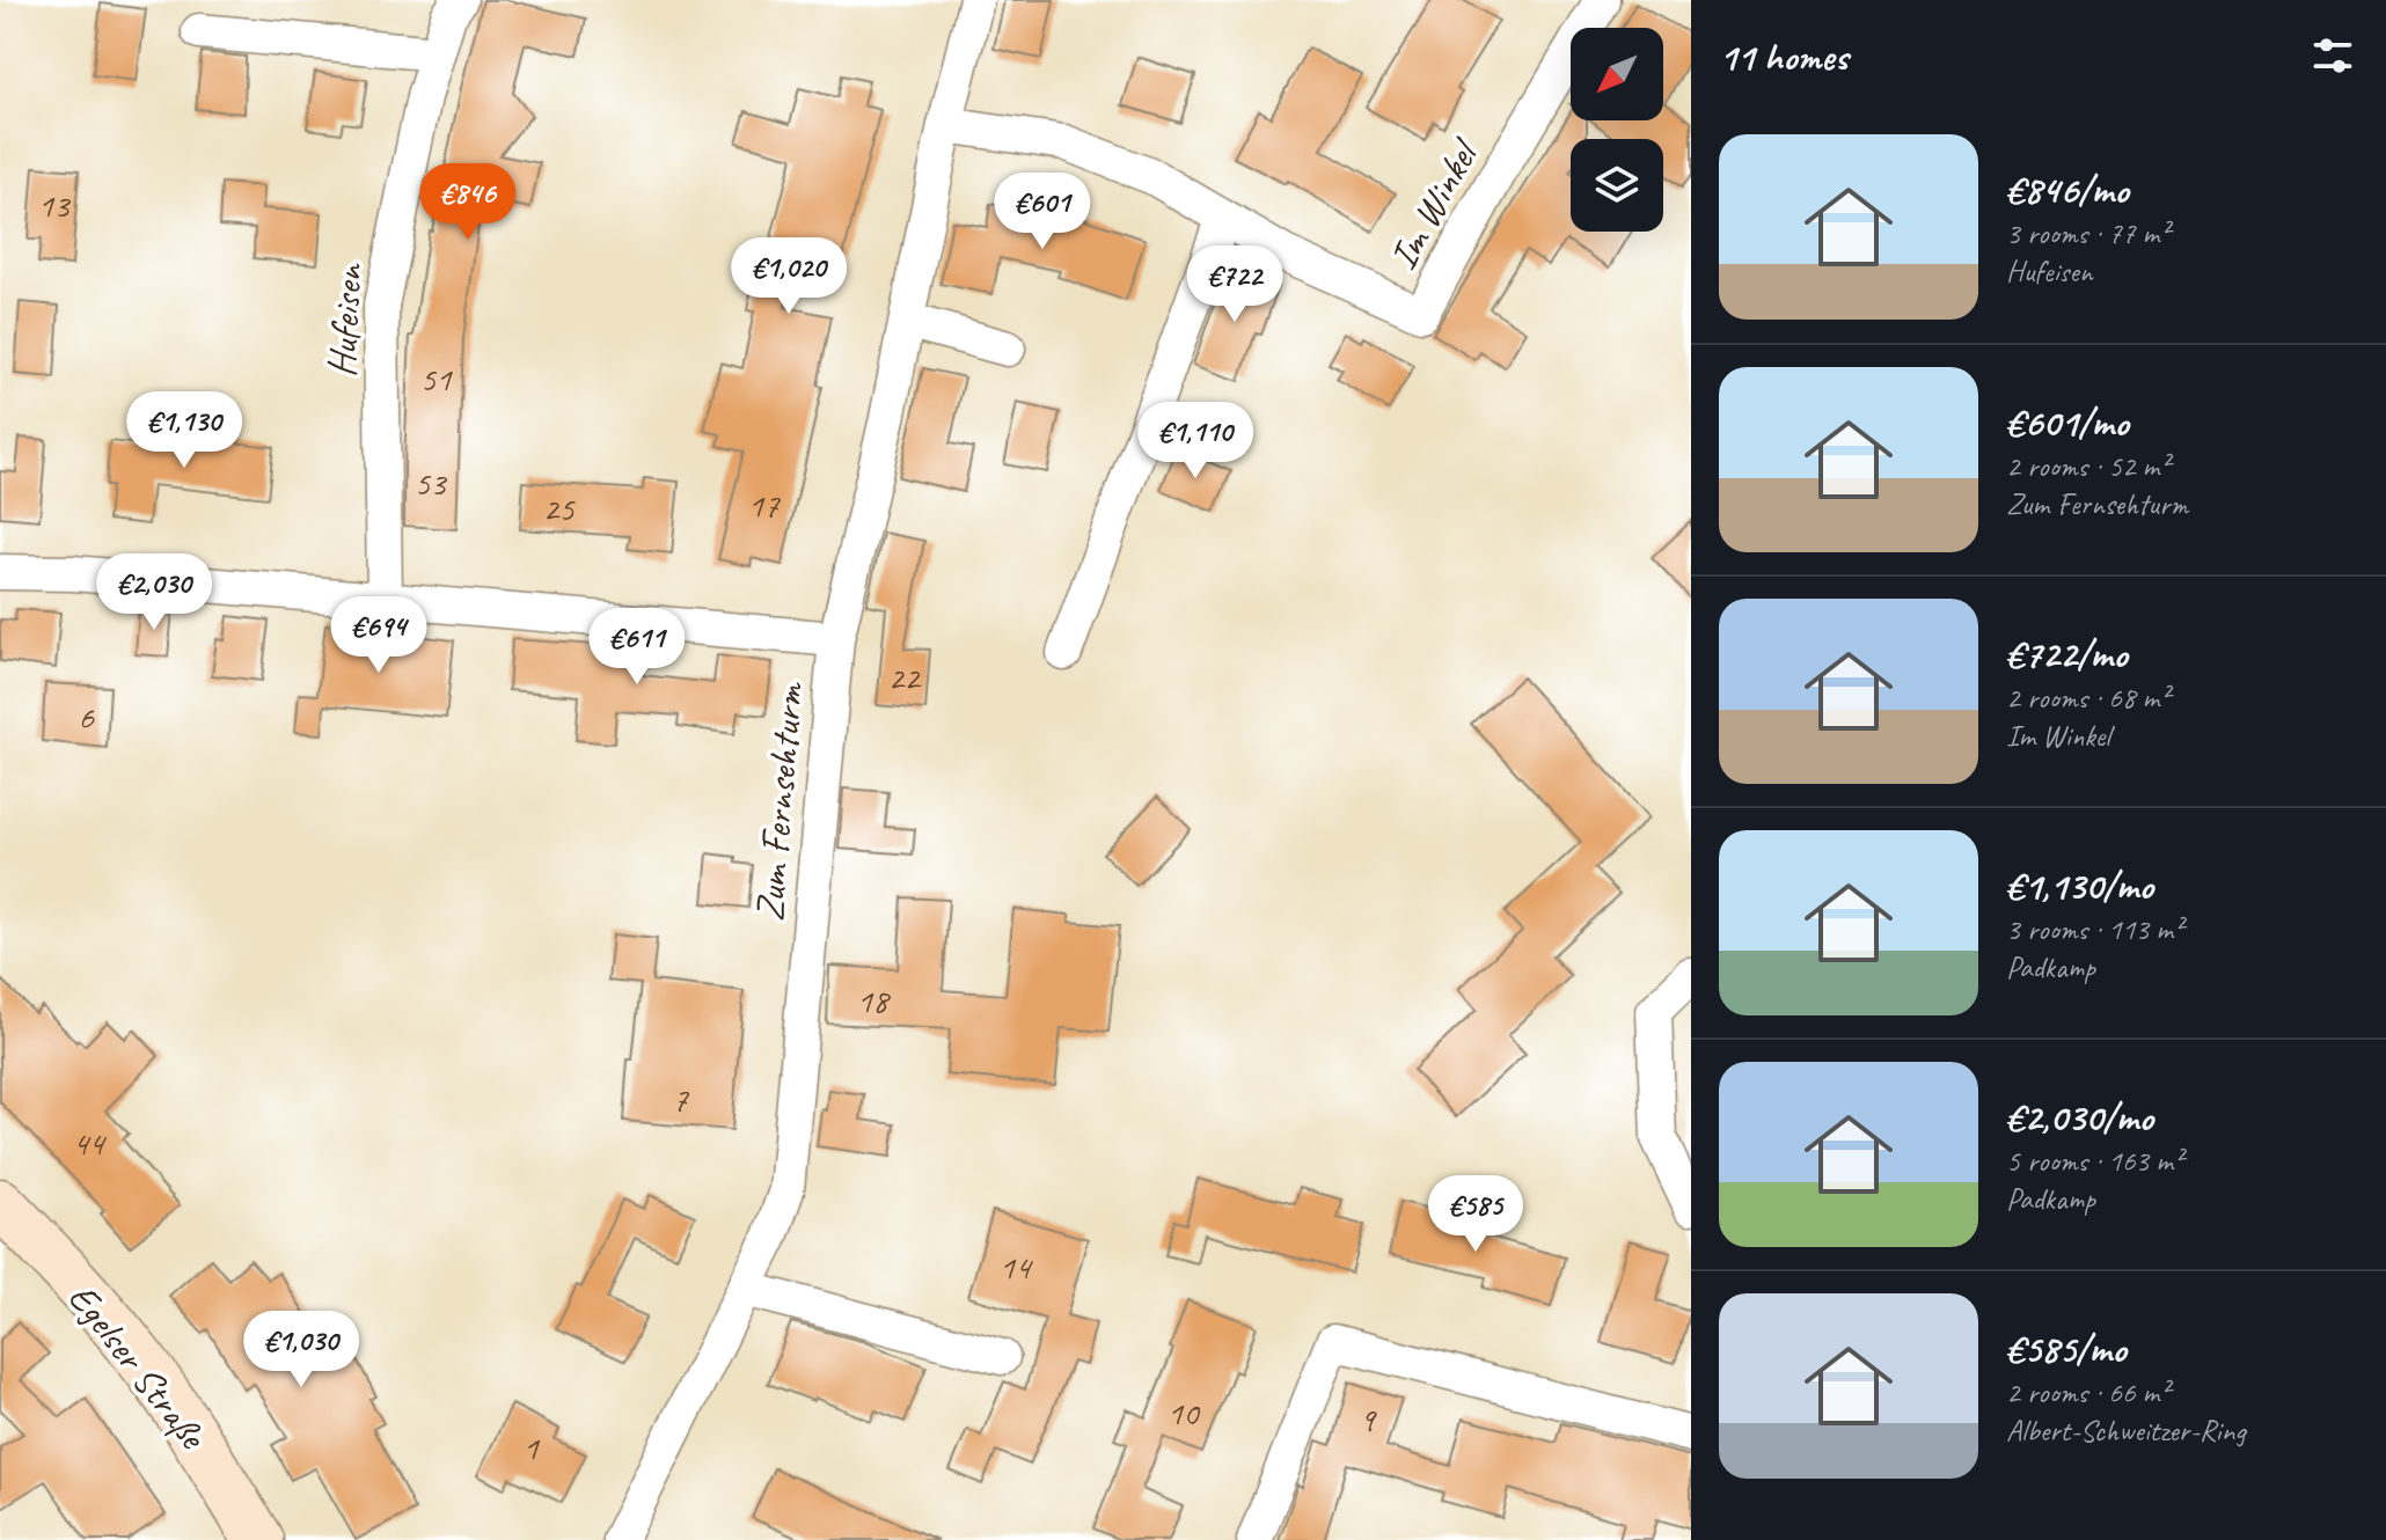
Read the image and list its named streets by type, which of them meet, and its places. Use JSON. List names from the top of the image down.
{
  "streets": {
    "main road": ["Egelser Straße"],
    "street": ["Im Winkel", "Hufeisen", "Zum Fernsehturm"]
  },
  "crossings": [
    ["Im Winkel", "Zum Fernsehturm"]
  ],
  "house_numbers": [
    "13",
    "51",
    "53",
    "17",
    "25",
    "22",
    "6",
    "18",
    "7",
    "44",
    "14",
    "10",
    "9",
    "1"
  ],
  "north": "bottom left",
  "page": {
    "heading": "11 homes",
    "list": [
      {
        "name": "€846/mo",
        "note": "3 rooms · 77 m² · Hufeisen"
      },
      {
        "name": "€601/mo",
        "note": "2 rooms · 52 m² · Zum Fernsehturm"
      },
      {
        "name": "€722/mo",
        "note": "2 rooms · 68 m² · Im Winkel"
      },
      {
        "name": "€1,130/mo",
        "note": "3 rooms · 113 m² · Padkamp"
      },
      {
        "name": "€2,030/mo",
        "note": "5 rooms · 163 m² · Padkamp"
      },
      {
        "name": "€585/mo",
        "note": "2 rooms · 66 m² · Albert-Schweitzer-Ring"
      }
    ],
    "price": [
      "€846",
      "€601",
      "€1,020",
      "€722",
      "€1,130",
      "€1,110",
      "€2,030",
      "€694",
      "€611",
      "€585",
      "€1,030"
    ]
  }
}
